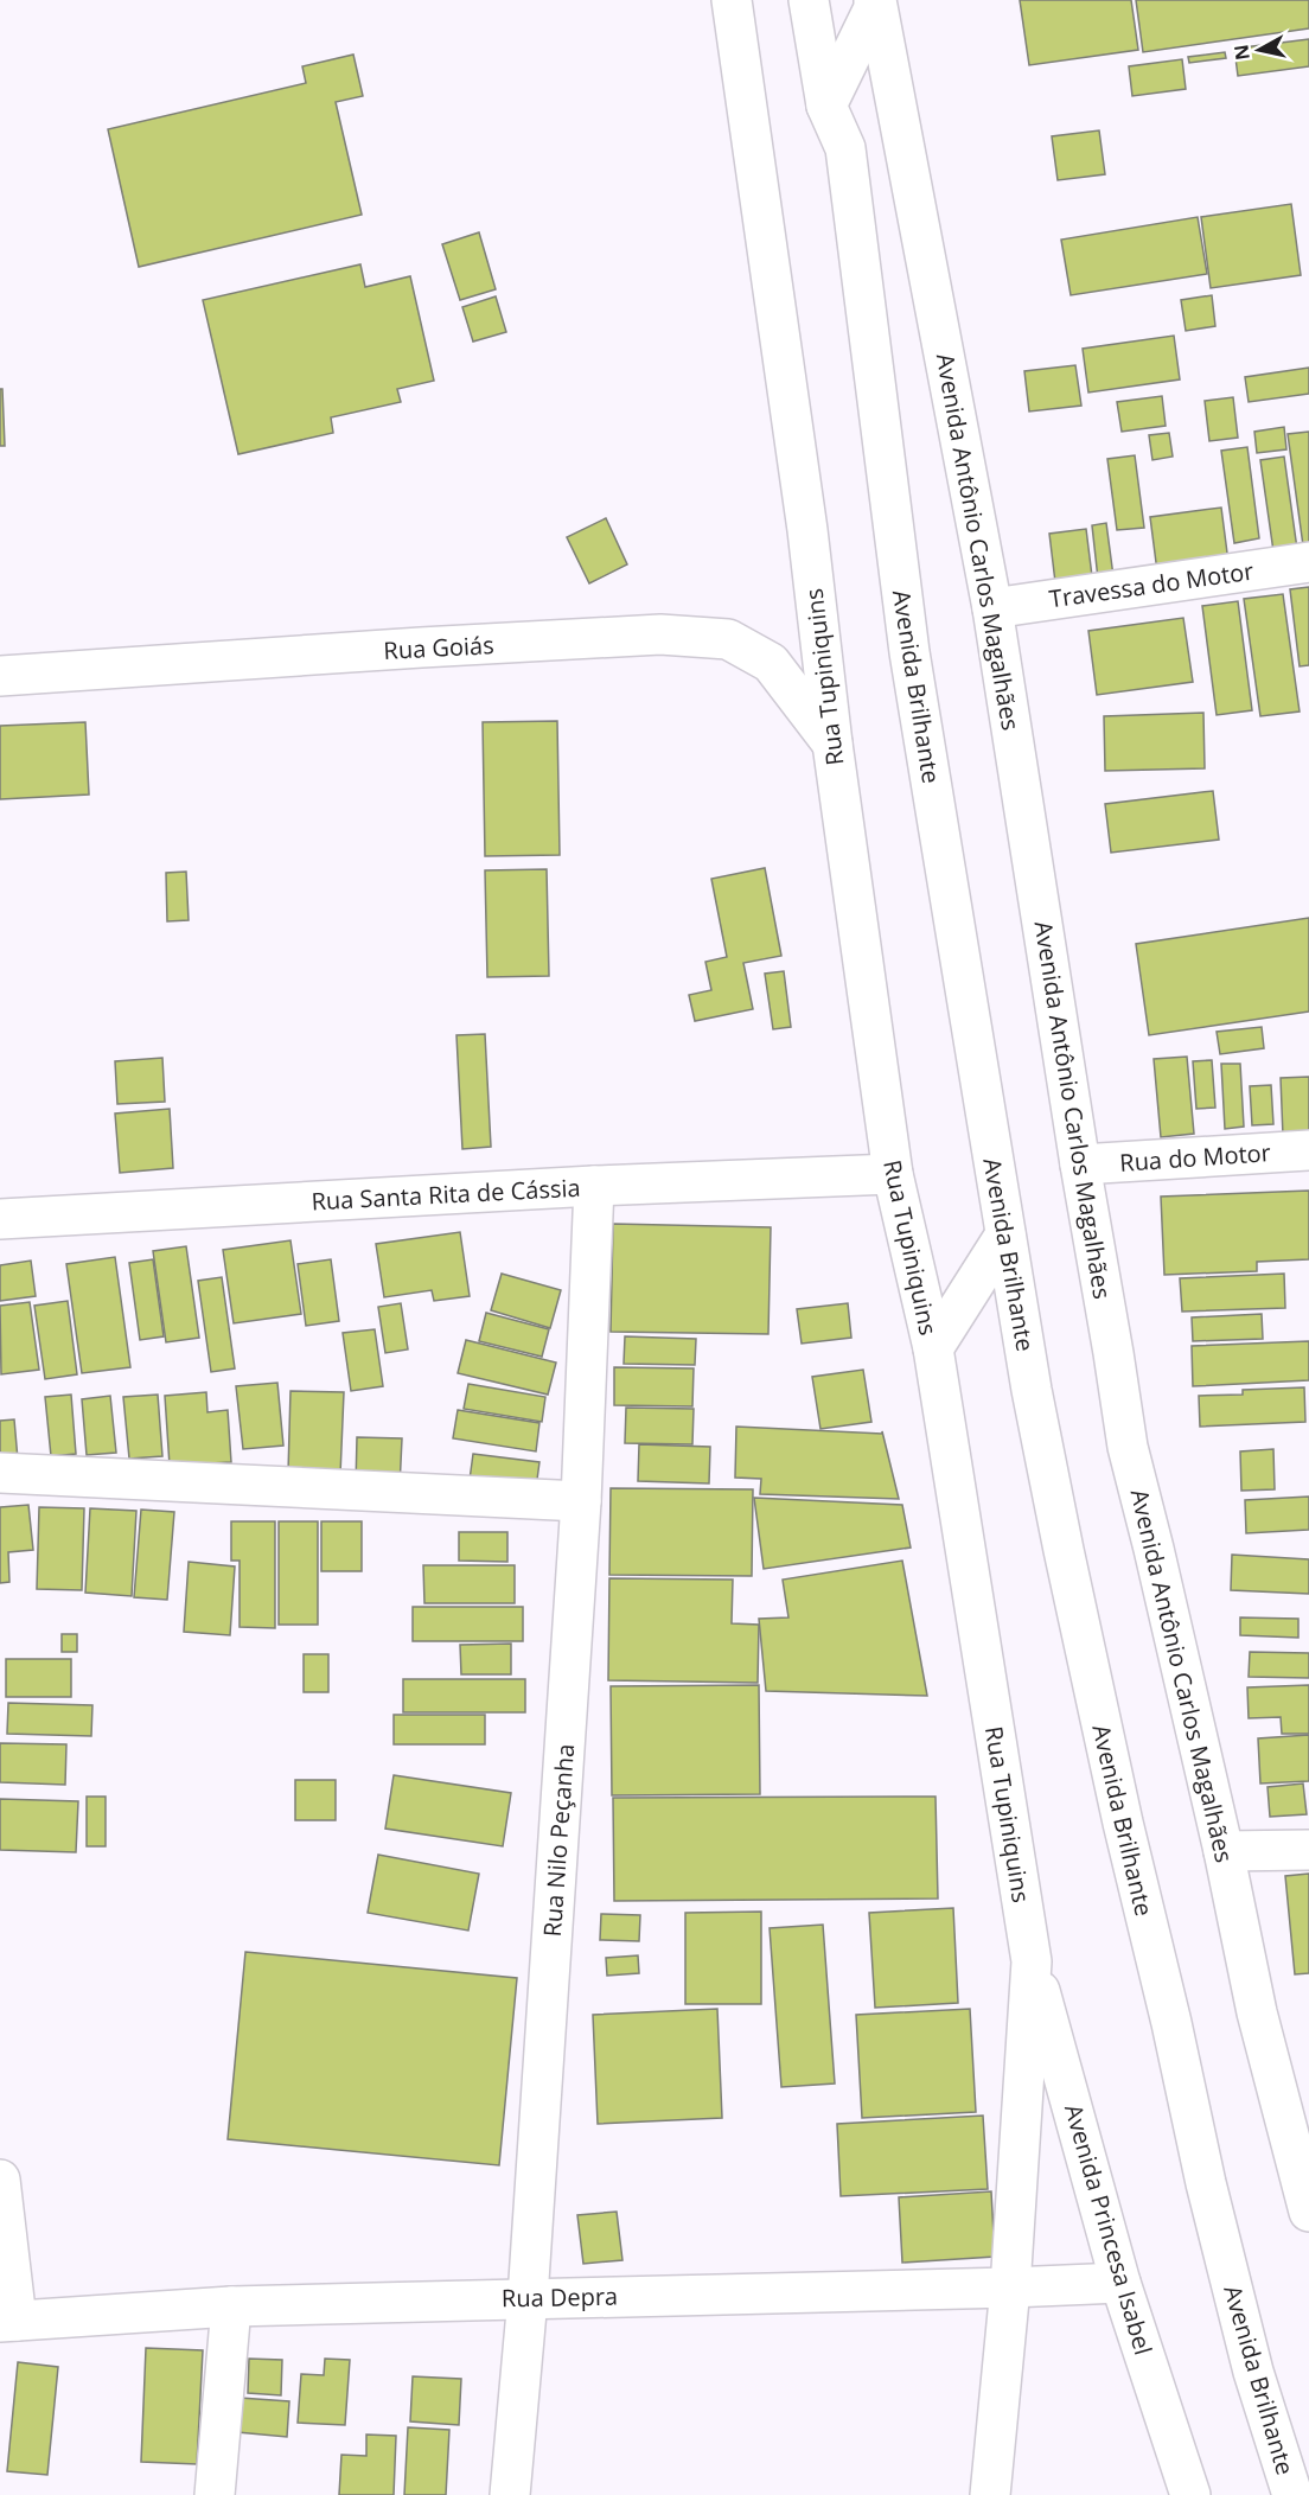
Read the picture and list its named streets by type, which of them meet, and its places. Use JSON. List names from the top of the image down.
{
  "streets": {
    "street": [
      "Avenida Antônio Carlos Magalhães",
      "Travessa do Motor",
      "Rua Goiás",
      "Rua Tupiniquins",
      "Avenida Brilhante",
      "Rua do Motor",
      "Rua Santa Rita de Cássia",
      "Rua Nilo Peçanha",
      "Avenida Princesa Isabel",
      "Rua Depra"
    ]
  },
  "crossings": [
    ["Avenida Antônio Carlos Magalhães", "Travessa do Motor"],
    ["Avenida Antônio Carlos Magalhães", "Rua do Motor"],
    ["Rua Goiás", "Rua Tupiniquins"],
    ["Rua Tupiniquins", "Rua Santa Rita de Cássia"],
    ["Rua Tupiniquins", "Avenida Princesa Isabel"],
    ["Rua Tupiniquins", "Rua Depra"],
    ["Rua Santa Rita de Cássia", "Rua Nilo Peçanha"],
    ["Rua Nilo Peçanha", "Rua Depra"],
    ["Avenida Princesa Isabel", "Rua Depra"]
  ],
  "north": "left"
}
